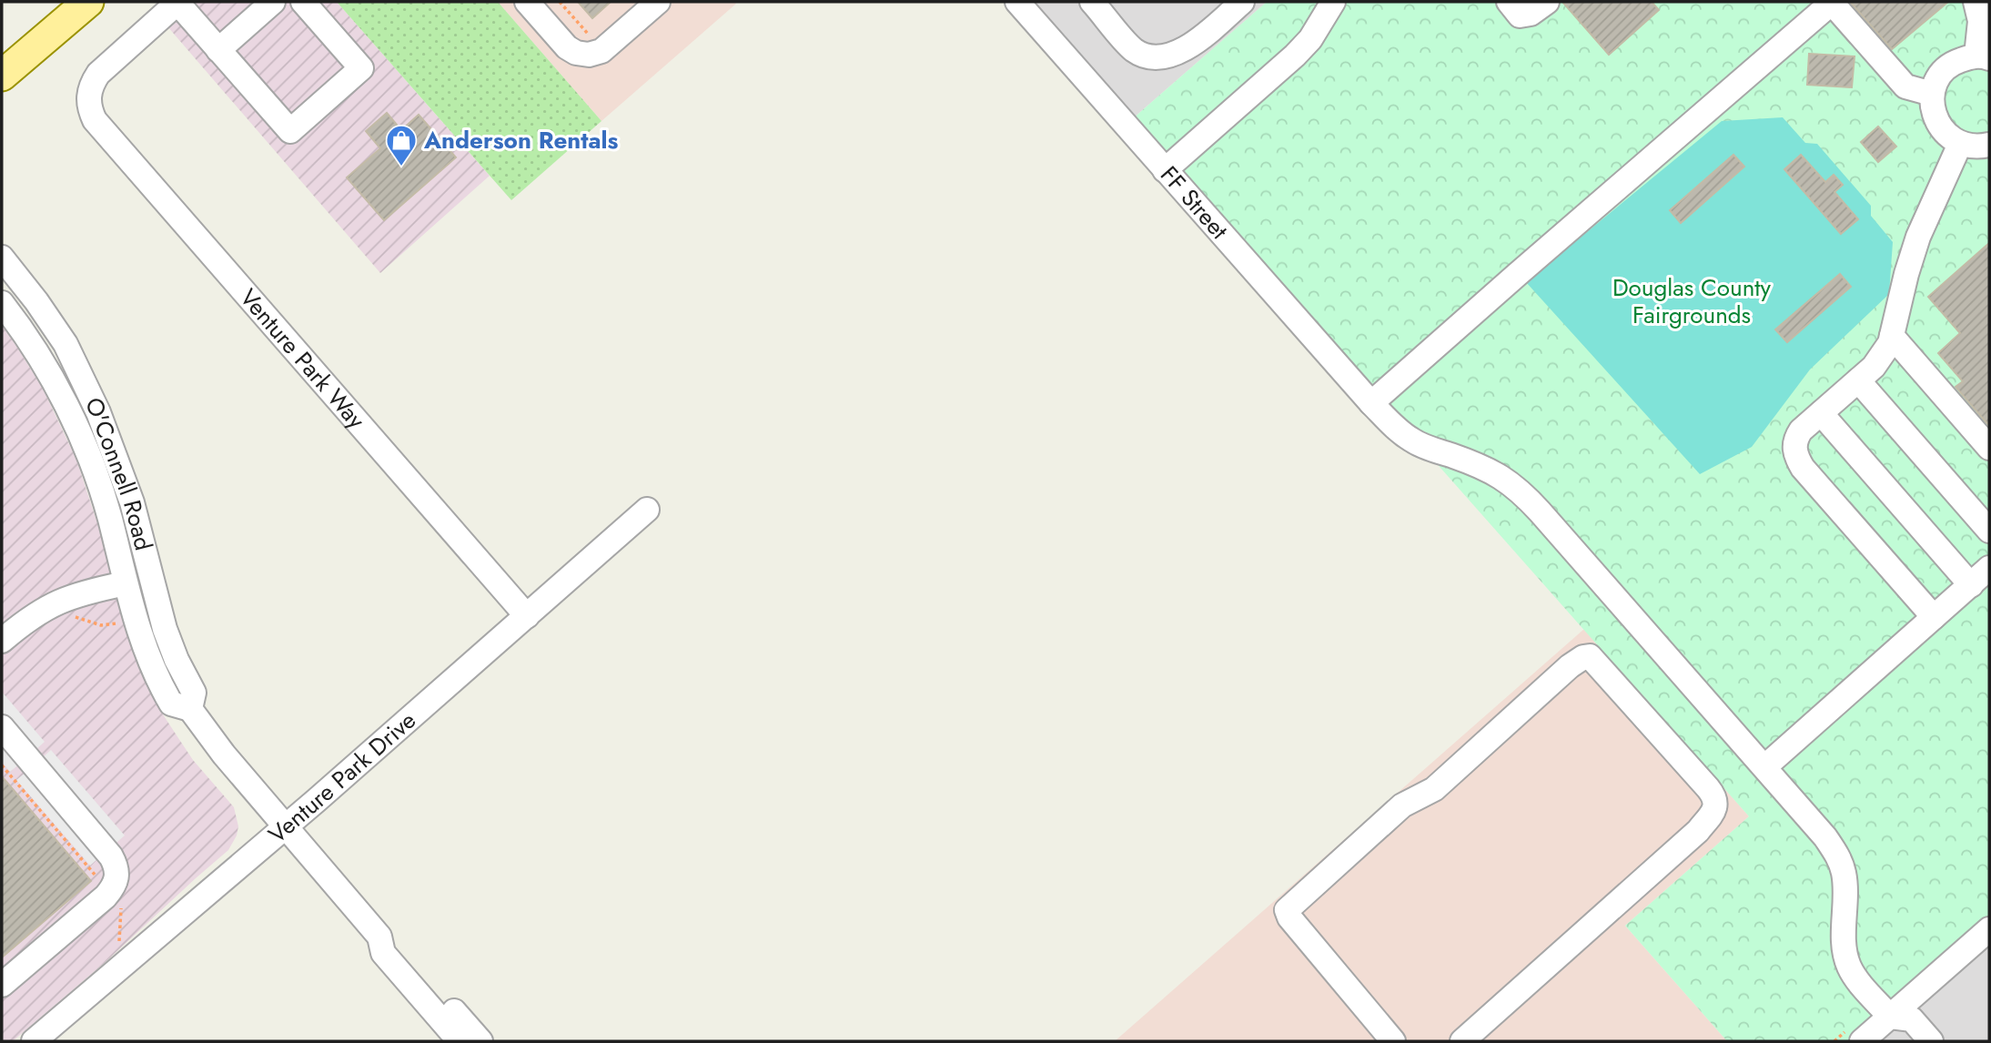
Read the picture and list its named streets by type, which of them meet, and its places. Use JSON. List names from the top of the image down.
{
  "streets": {
    "street": [
      "FF Street",
      "Venture Park Way",
      "O'Connell Road",
      "Venture Park Drive"
    ]
  },
  "crossings": [
    ["Venture Park Way", "Venture Park Drive"],
    ["O'Connell Road", "Venture Park Drive"]
  ],
  "parks": ["Douglas County Fairgrounds"],
  "places": {
    "shop": ["Anderson Rentals"]
  }
}
